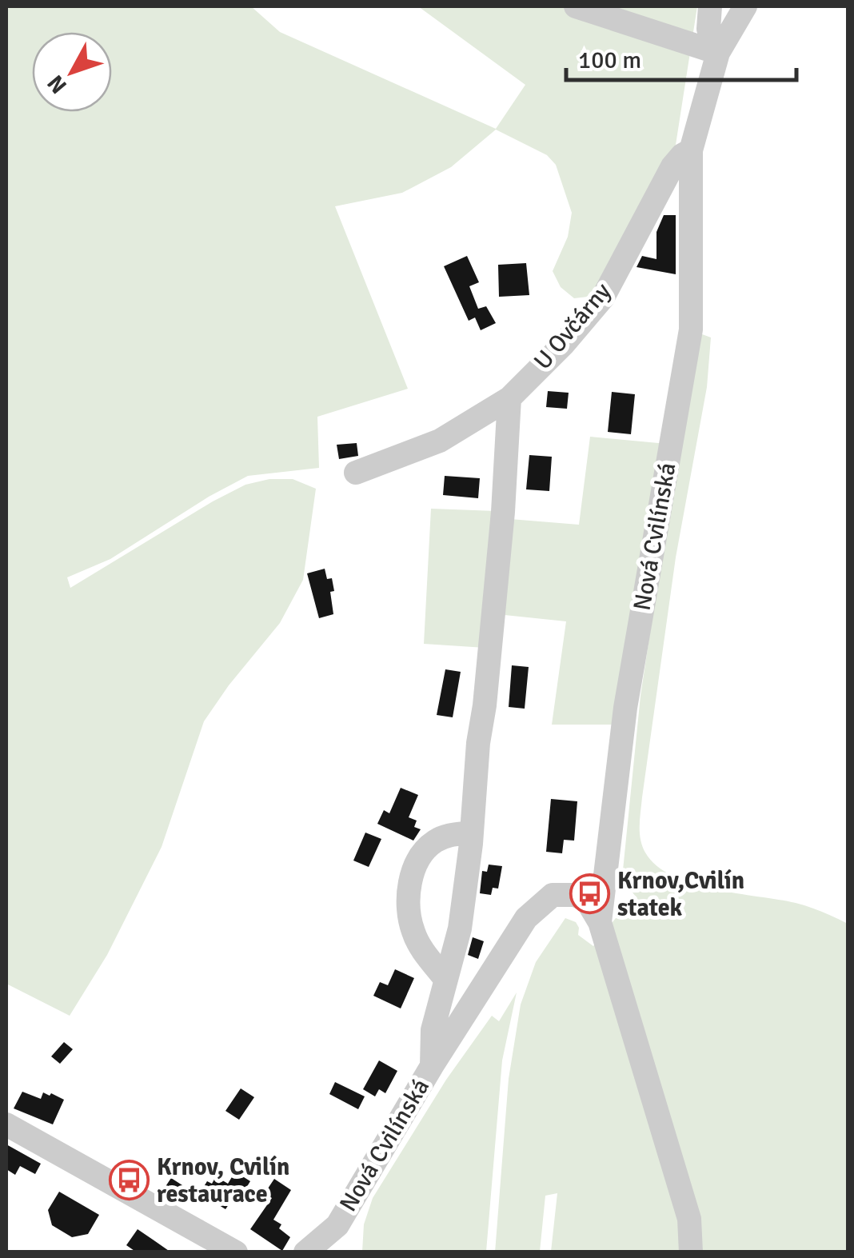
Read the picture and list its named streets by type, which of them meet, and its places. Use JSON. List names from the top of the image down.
{
  "streets": {
    "street": ["U Ovčárny", "Nová Cvilínská"]
  },
  "crossings": [
    ["U Ovčárny", "Nová Cvilínská"]
  ],
  "places": {
    "bus stop": ["Krnov,Cvilín statek", "Krnov, Cvilín restaurace"]
  },
  "scale_bar": "100 m",
  "north": "bottom left"
}
